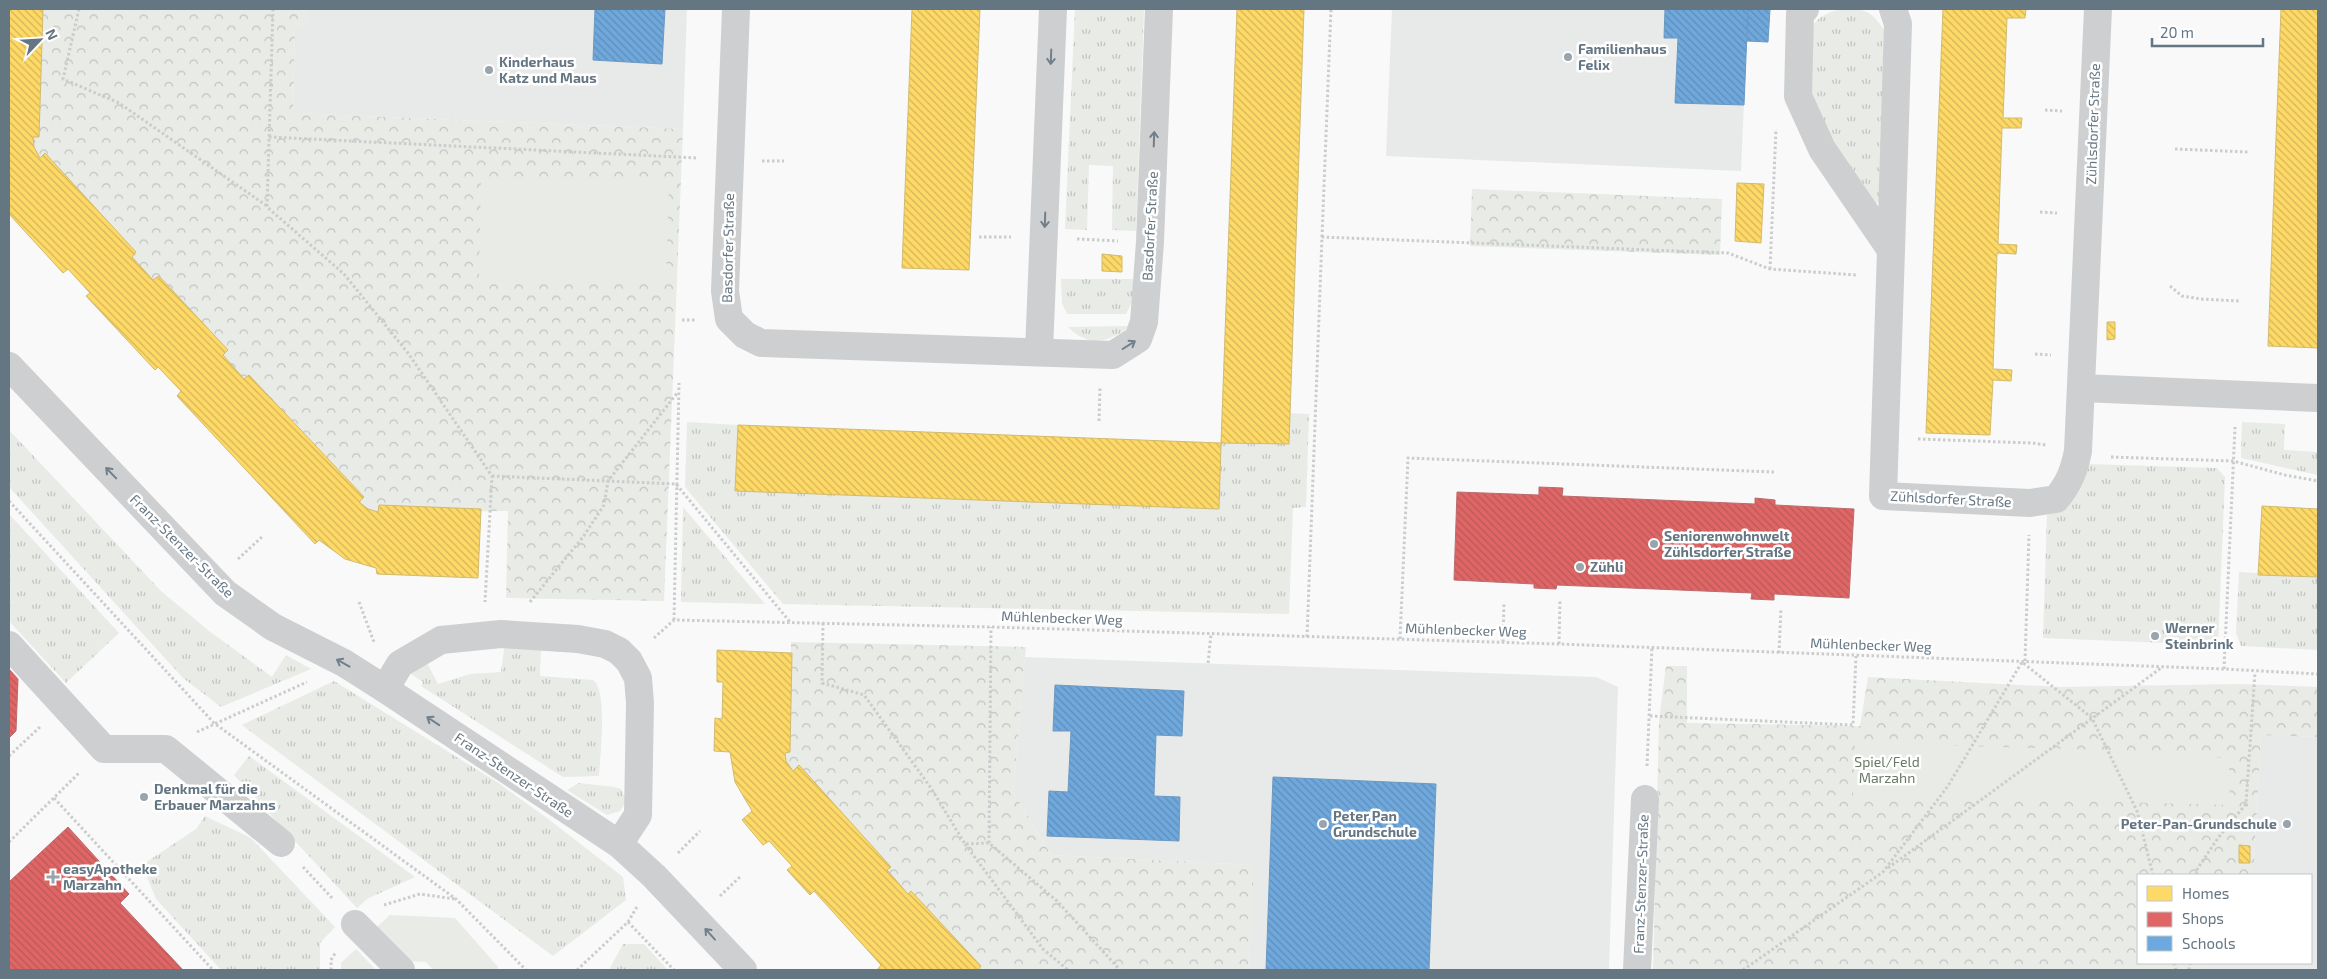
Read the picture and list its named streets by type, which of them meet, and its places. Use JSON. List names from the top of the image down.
{
  "streets": {
    "street": ["Zühlsdorfer Straße", "Basdorfer Straße", "Franz-Stenzer-Straße"],
    "path": ["Mühlenbecker Weg"]
  },
  "parks": ["Spiel/Feld Marzahn"],
  "places": {
    "other": [
      "Familienhaus Felix",
      "Kinderhaus Katz und Maus",
      "Seniorenwohnwelt Zühlsdorfer Straße",
      "Zühli",
      "Werner Steinbrink",
      "Denkmal für die Erbauer Marzahns",
      "Peter Pan Grundschule",
      "Peter-Pan-Grundschule"
    ],
    "health": ["easyApotheke Marzahn"]
  },
  "legend": ["Homes", "Shops", "Schools"],
  "scale_bar": "20 m",
  "north": "top right"
}
